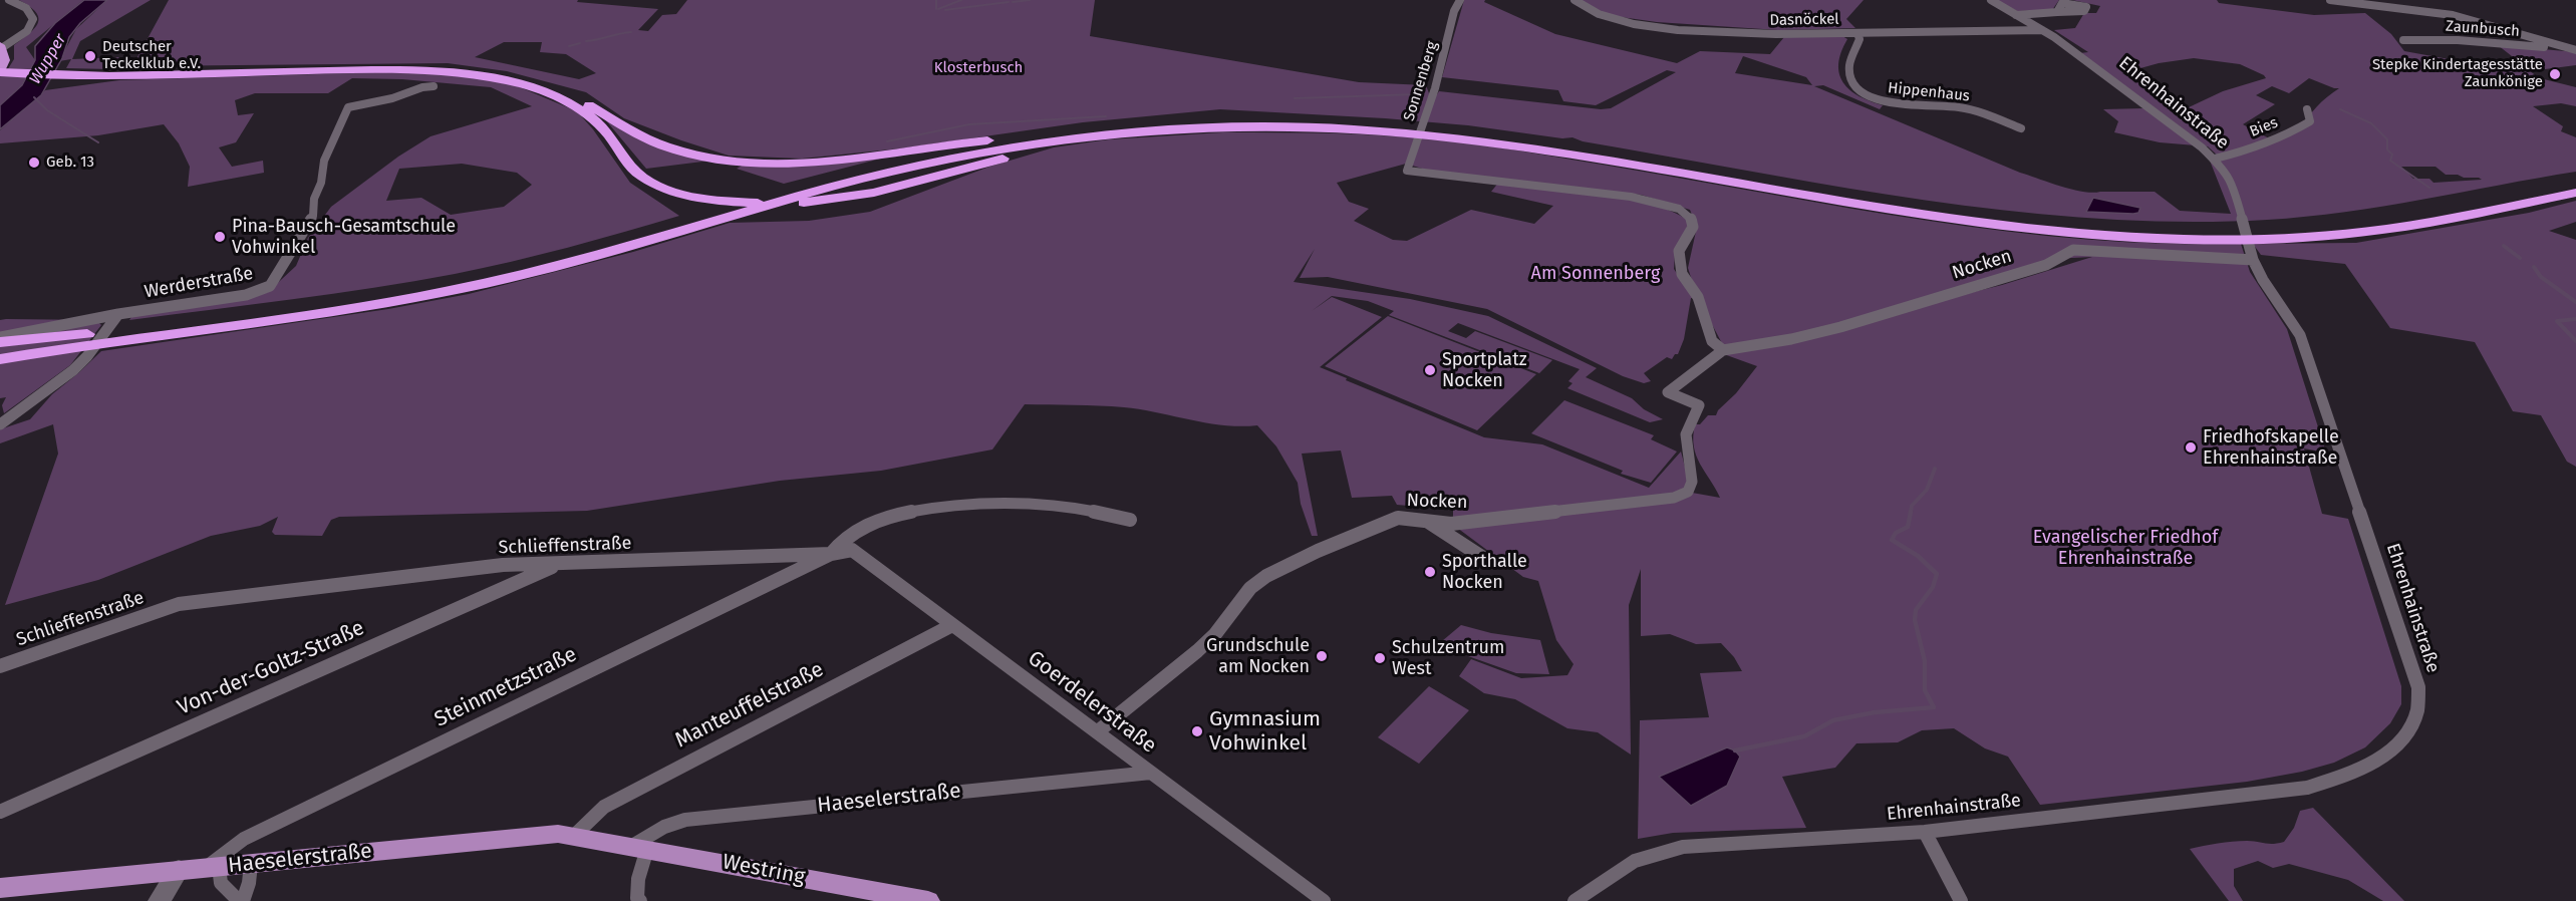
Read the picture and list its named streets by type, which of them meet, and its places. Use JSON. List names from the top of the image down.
{
  "streets": {
    "main road": ["Haeselerstraße", "Westring"],
    "street": [
      "Dasnöckel",
      "Zaunbusch",
      "Sonnenberg",
      "Hippenhaus",
      "Ehrenhainstraße",
      "Bies",
      "Nocken",
      "Werderstraße",
      "Schlieffenstraße",
      "Von-der-Goltz-Straße",
      "Steinmetzstraße",
      "Goerdelerstraße",
      "Manteuffelstraße"
    ]
  },
  "crossings": [
    ["Dasnöckel", "Hippenhaus"],
    ["Dasnöckel", "Ehrenhainstraße"],
    ["Sonnenberg", "Nocken"],
    ["Ehrenhainstraße", "Bies"],
    ["Ehrenhainstraße", "Nocken"],
    ["Nocken", "Goerdelerstraße"],
    ["Schlieffenstraße", "Von-der-Goltz-Straße"],
    ["Schlieffenstraße", "Steinmetzstraße"],
    ["Schlieffenstraße", "Goerdelerstraße"],
    ["Steinmetzstraße", "Goerdelerstraße"],
    ["Steinmetzstraße", "Haeselerstraße"],
    ["Goerdelerstraße", "Manteuffelstraße"],
    ["Goerdelerstraße", "Haeselerstraße"],
    ["Manteuffelstraße", "Haeselerstraße"],
    ["Haeselerstraße", "Westring"]
  ],
  "water": ["Wupper"],
  "parks": ["Klosterbusch", "Am Sonnenberg", "Evangelischer Friedhof Ehrenhainstraße"],
  "places": [
    "Deutscher Teckelklub e.V.",
    "Stepke Kindertagesstätte Zaunkönige",
    "Geb. 13",
    "Pina-Bausch-Gesamtschule Vohwinkel",
    "Sportplatz Nocken",
    "Friedhofskapelle Ehrenhainstraße",
    "Sporthalle Nocken",
    "Grundschule am Nocken",
    "Schulzentrum West",
    "Gymnasium Vohwinkel"
  ]
}
